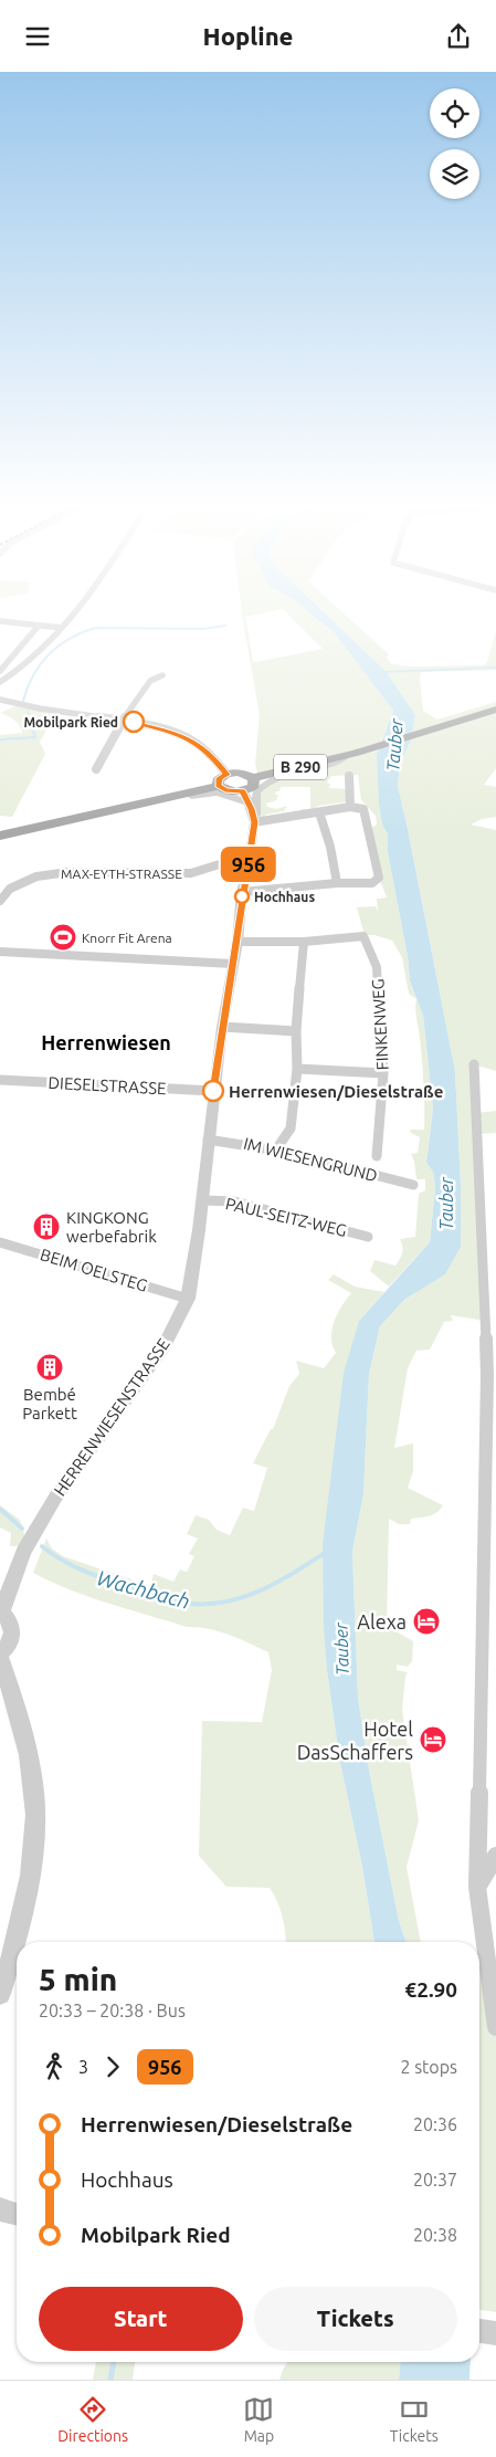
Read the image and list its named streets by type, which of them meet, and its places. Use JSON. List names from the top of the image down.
{
  "streets": {
    "main road": ["B 290"],
    "street": [
      "MAX-EYTH-STRASSE",
      "FINKENWEG",
      "DIESELSTRASSE",
      "IM WIESENGRUND",
      "PAUL-SEITZ-WEG",
      "BEIM OELSTEG",
      "HERRENWIESENSTRASSE"
    ]
  },
  "crossings": [
    ["B 290", "HERRENWIESENSTRASSE"],
    ["MAX-EYTH-STRASSE", "HERRENWIESENSTRASSE"],
    ["DIESELSTRASSE", "HERRENWIESENSTRASSE"],
    ["IM WIESENGRUND", "HERRENWIESENSTRASSE"],
    ["PAUL-SEITZ-WEG", "HERRENWIESENSTRASSE"],
    ["BEIM OELSTEG", "HERRENWIESENSTRASSE"]
  ],
  "districts": ["Herrenwiesen"],
  "water": ["Tauber", "Wachbach"],
  "places": {
    "other": ["Mobilpark Ried", "Hochhaus", "Herrenwiesen/Dieselstraße"],
    "sports": ["Knorr Fit Arena"],
    "building": ["KINGKONG werbefabrik", "Bembé Parkett"],
    "hotel": ["Alexa", "Hotel DasSchaffers"]
  },
  "lines": ["bus line 956"],
  "page": {
    "header": "Hopline",
    "on_map": "956",
    "heading": ["5 min", "20:33 – 20:38 · Bus", "€2.90"],
    "legs": ["3", "956", "2 stops"],
    "list": [
      {
        "name": "Herrenwiesen/Dieselstraße",
        "value": "20:36"
      },
      {
        "name": "Hochhaus",
        "value": "20:37"
      },
      {
        "name": "Mobilpark Ried",
        "value": "20:38"
      }
    ],
    "buttons": ["Start", "Tickets"],
    "tabs": ["Directions", "Map", "Tickets"]
  }
}
